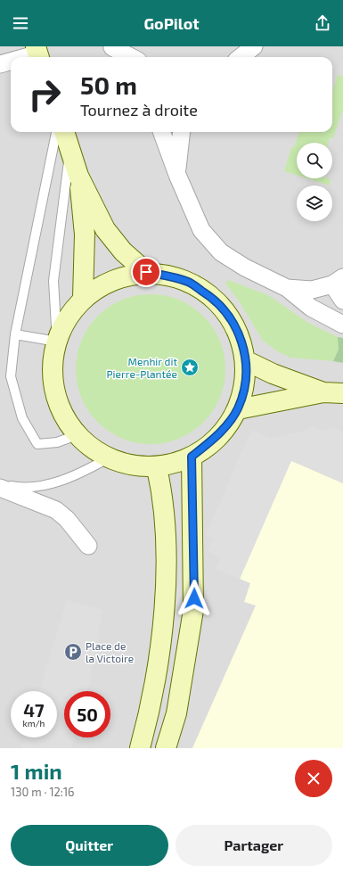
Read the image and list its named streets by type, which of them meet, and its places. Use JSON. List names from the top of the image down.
{
  "places": {
    "place": ["Menhir dit Pierre-Plantée"],
    "parking": ["Place de la Victoire"]
  },
  "page": {
    "header": "GoPilot",
    "turn": ["50 m", "Tournez à droite"],
    "speed": "47 km/h",
    "limit": "50",
    "heading": ["1 min", "130 m · 12:16"],
    "buttons": ["Quitter", "Partager"]
  }
}
